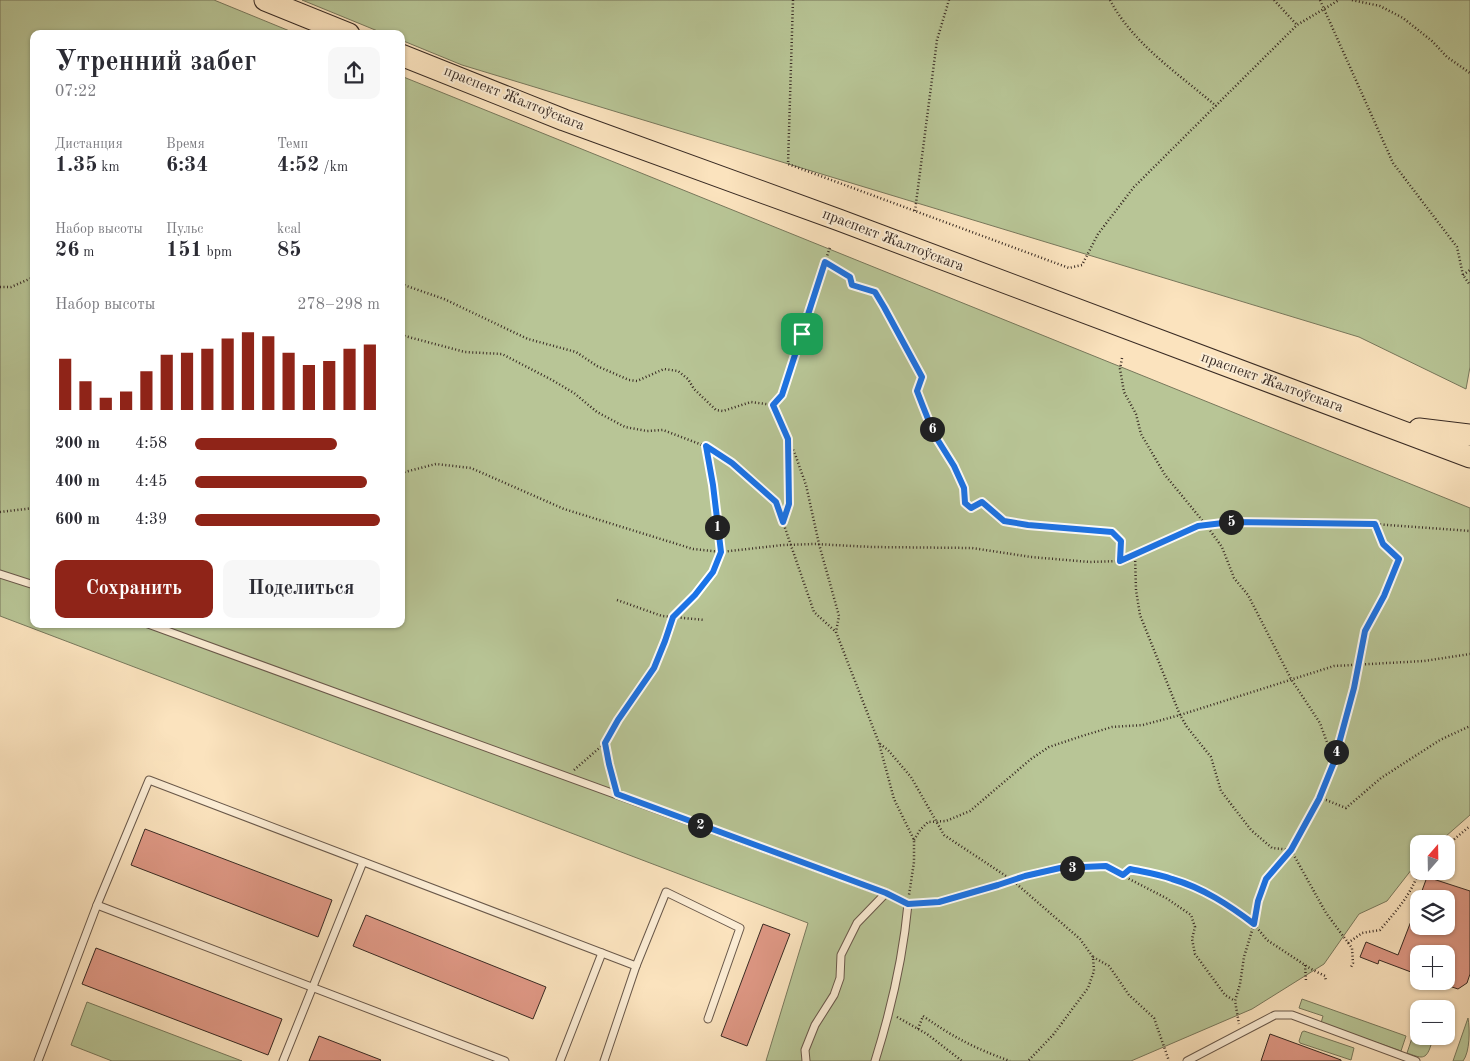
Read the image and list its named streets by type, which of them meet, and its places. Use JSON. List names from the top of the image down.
{
  "streets": {
    "main road": ["праспект Жалтоўскага"]
  },
  "north": "top",
  "page": {
    "heading": ["Утренний забег", "07:22"],
    "stats": [
      ["Дистанция", "1.35 km"],
      ["Время", "6:34"],
      ["Темп", "4:52 /km"],
      ["Набор высоты", "26 m"],
      ["Пульс", "151 bpm"],
      ["kcal", "85"]
    ],
    "chart": ["Набор высоты", "278–298 m"],
    "pins": [
      "6",
      "5",
      "1",
      "4",
      "2",
      "3"
    ],
    "list": [
      {
        "name": "200 m",
        "note": "4:58"
      },
      {
        "name": "400 m",
        "note": "4:45"
      },
      {
        "name": "600 m",
        "note": "4:39"
      }
    ],
    "buttons": ["Сохранить", "Поделиться"],
    "map_buttons": ["+", "−"]
  }
}
